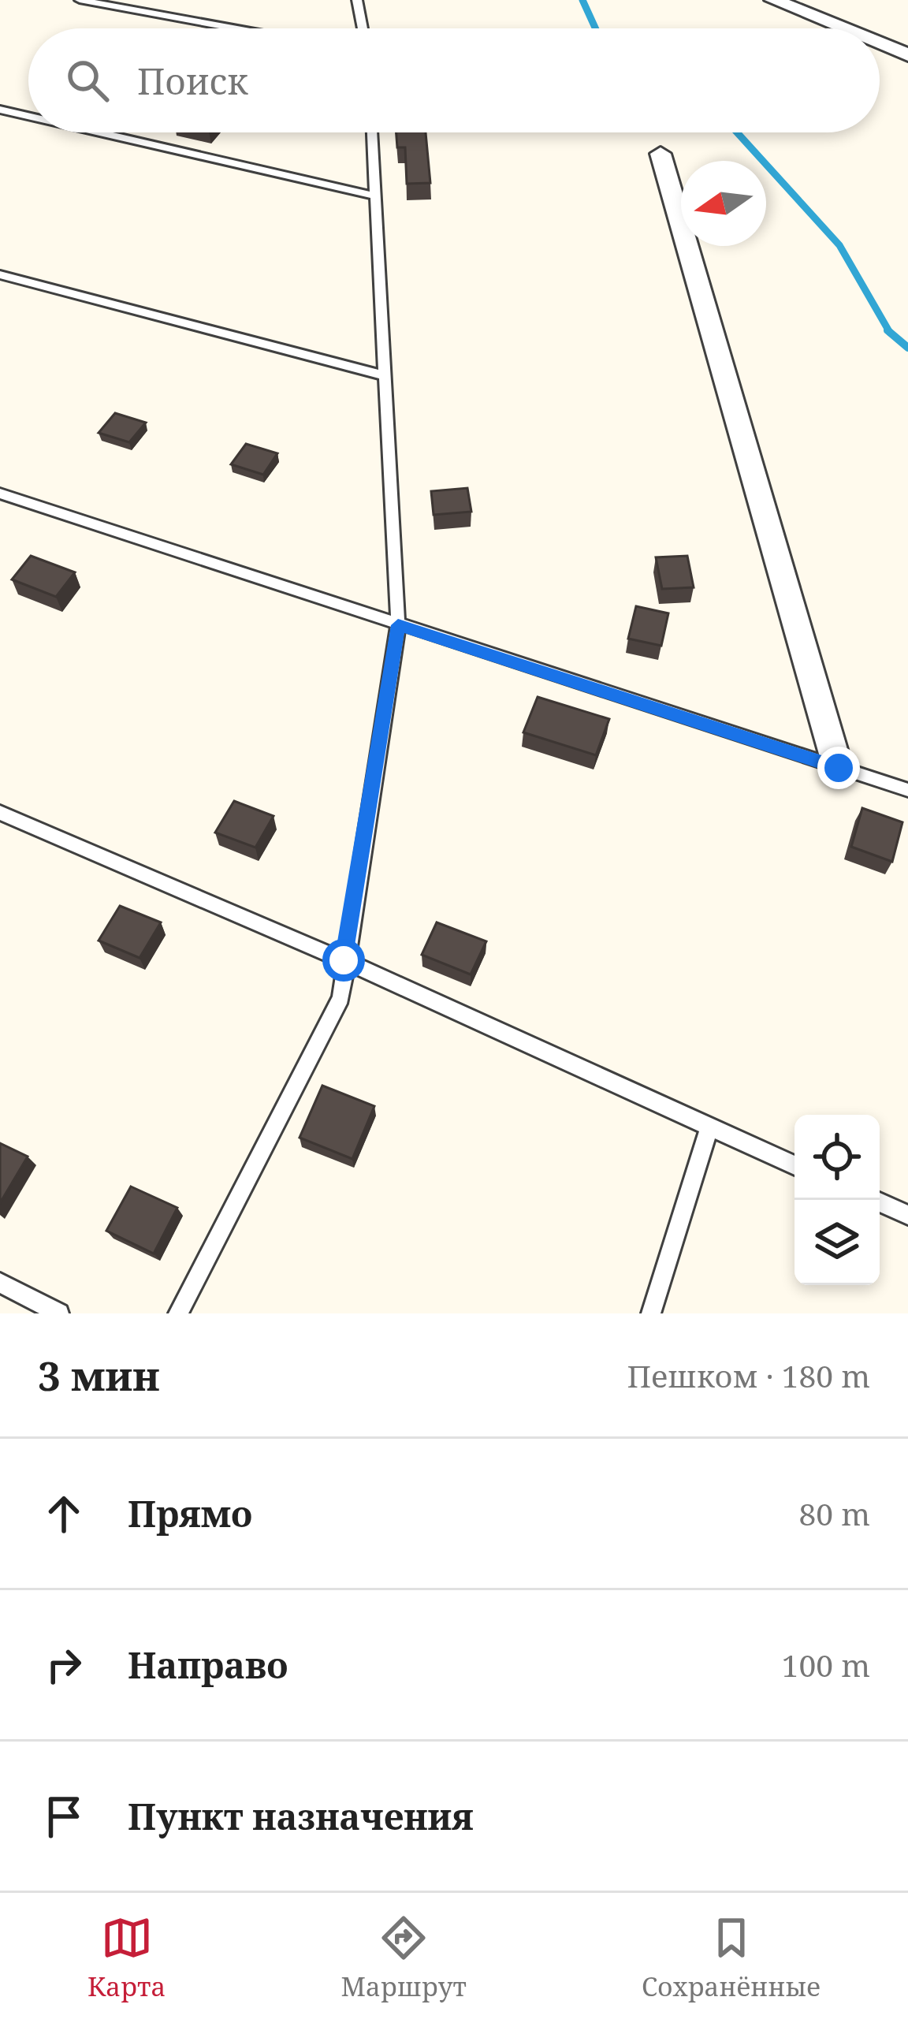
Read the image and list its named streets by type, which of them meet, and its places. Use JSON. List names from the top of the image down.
{
  "north": "left",
  "page": {
    "search": "Поиск",
    "heading": ["3 мин", "Пешком · 180 m"],
    "list": [
      ["Прямо", "80 m"],
      ["Направо", "100 m"],
      "Пункт назначения"
    ],
    "nav": ["Карта", "Маршрут", "Сохранённые"]
  }
}
